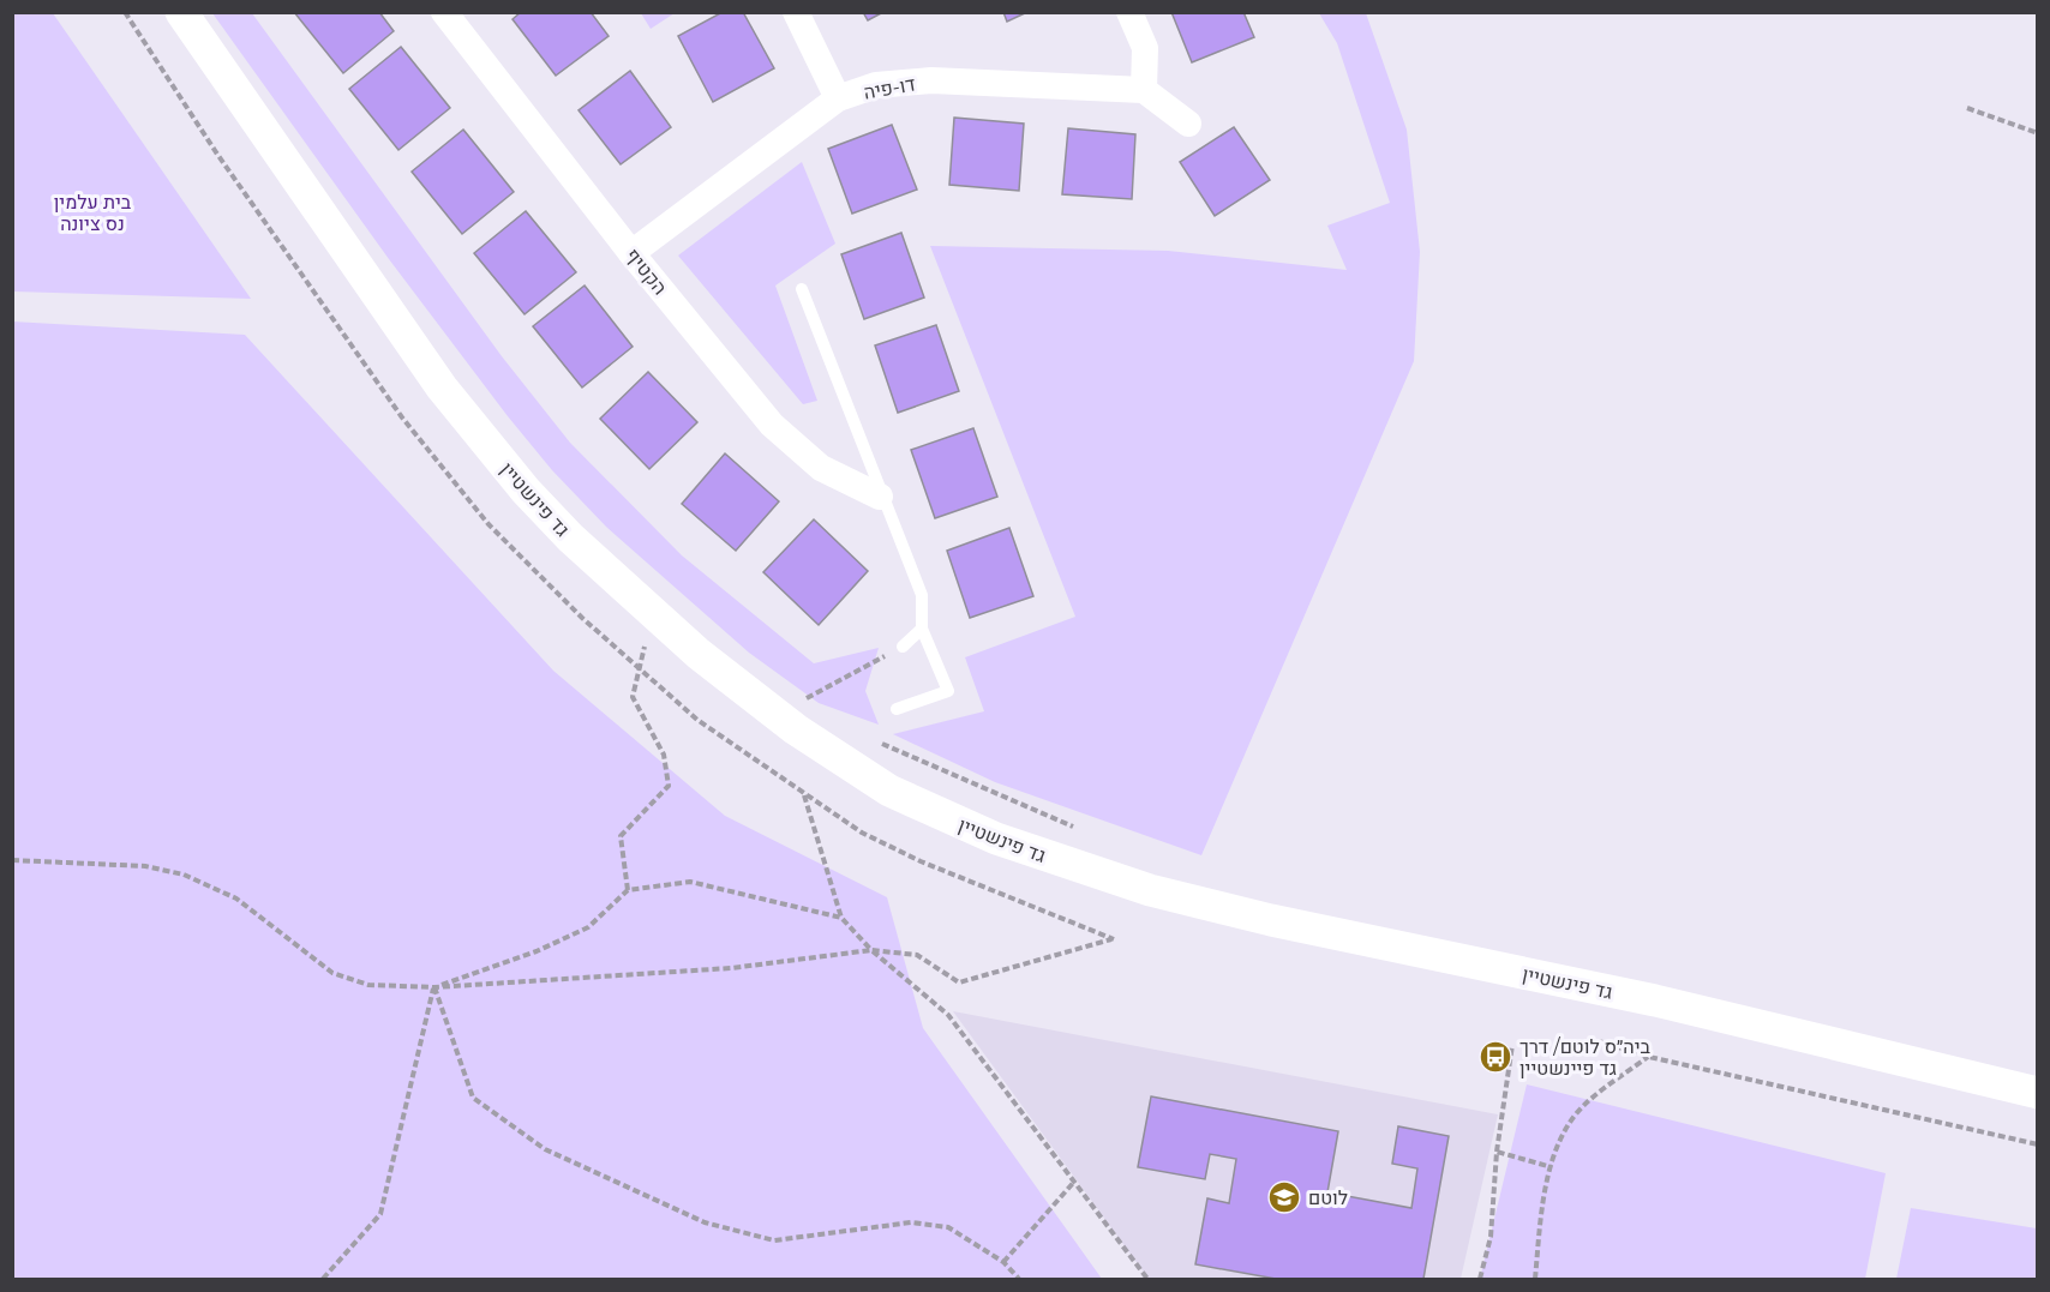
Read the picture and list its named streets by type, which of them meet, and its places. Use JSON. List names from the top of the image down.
{
  "streets": {
    "street": ["דו-פיה", "הקטיף", "גד פינשטיין"]
  },
  "crossings": [
    ["דו-פיה", "הקטיף"]
  ],
  "parks": ["בית עלמין נס ציונה"],
  "places": {
    "bus stop": ["ביה״ס לוטם/ דרך גד פיינשטיין"],
    "school or university": ["לוטם"]
  }
}
